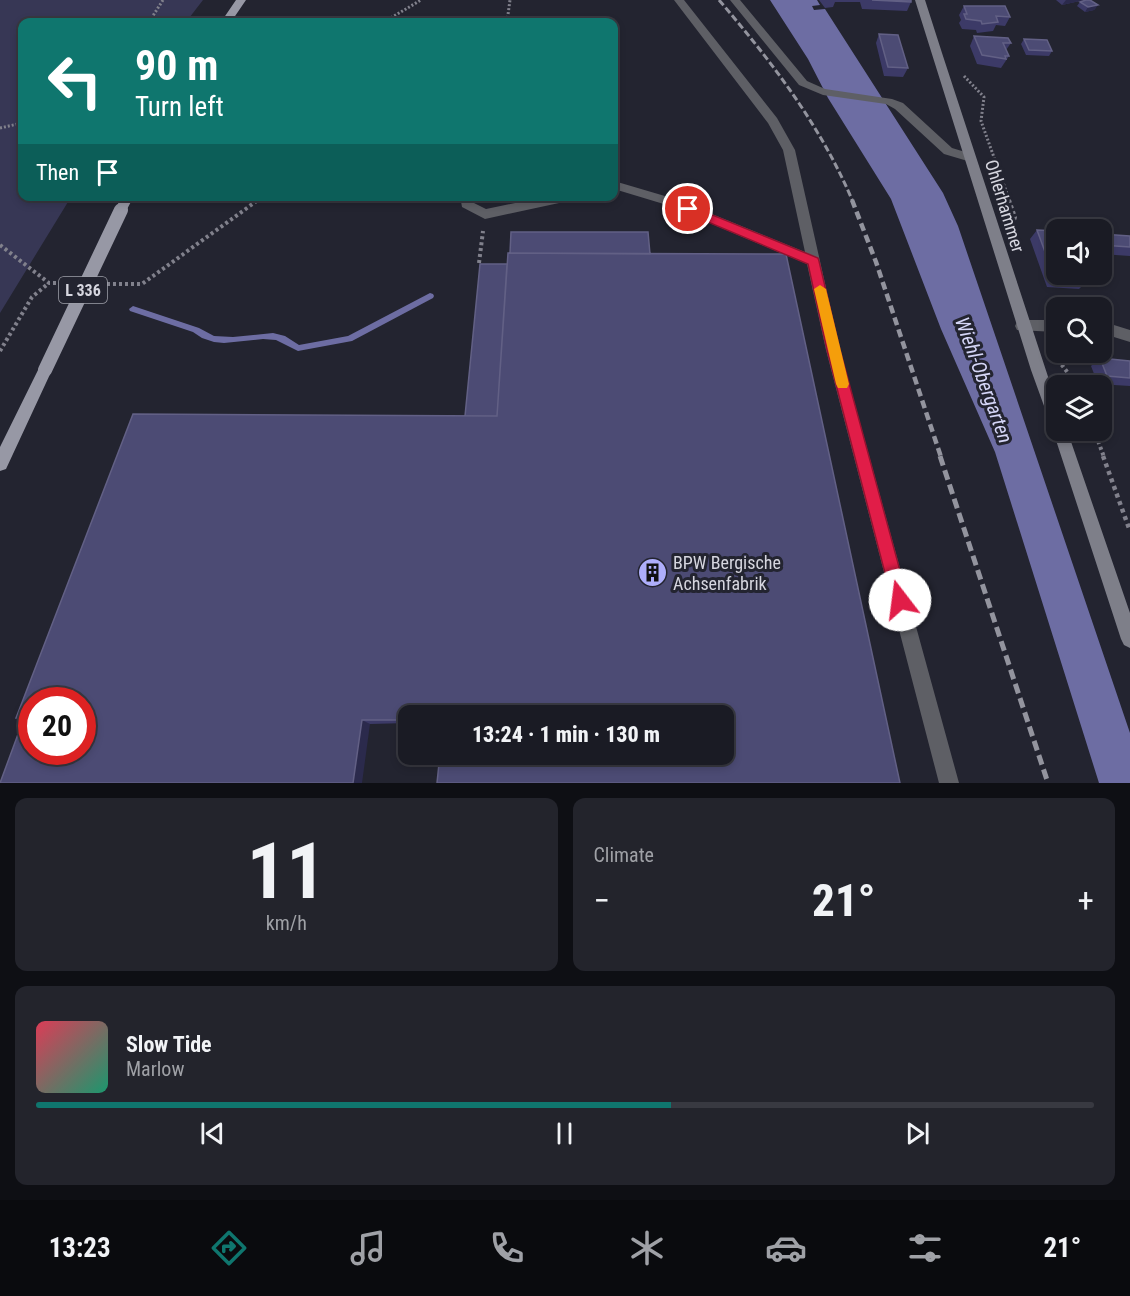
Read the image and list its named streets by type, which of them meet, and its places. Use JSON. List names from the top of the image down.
{
  "streets": {
    "main road": ["L 336"],
    "street": ["Ohlerhammer"]
  },
  "water": ["Wiehl-Obergarten"],
  "places": {
    "building": ["BPW Bergische Achsenfabrik"]
  },
  "page": {
    "turn": ["90 m", "Turn left"],
    "then": "Then",
    "limit": "20",
    "trip": "13:24 · 1 min · 130 m",
    "tile": [
      ["11", "km/h"],
      "Climate"
    ],
    "heat": ["−", "21°", "+"],
    "song": ["Slow Tide", "Marlow"],
    "tabs": ["13:23", "21°"]
  }
}
